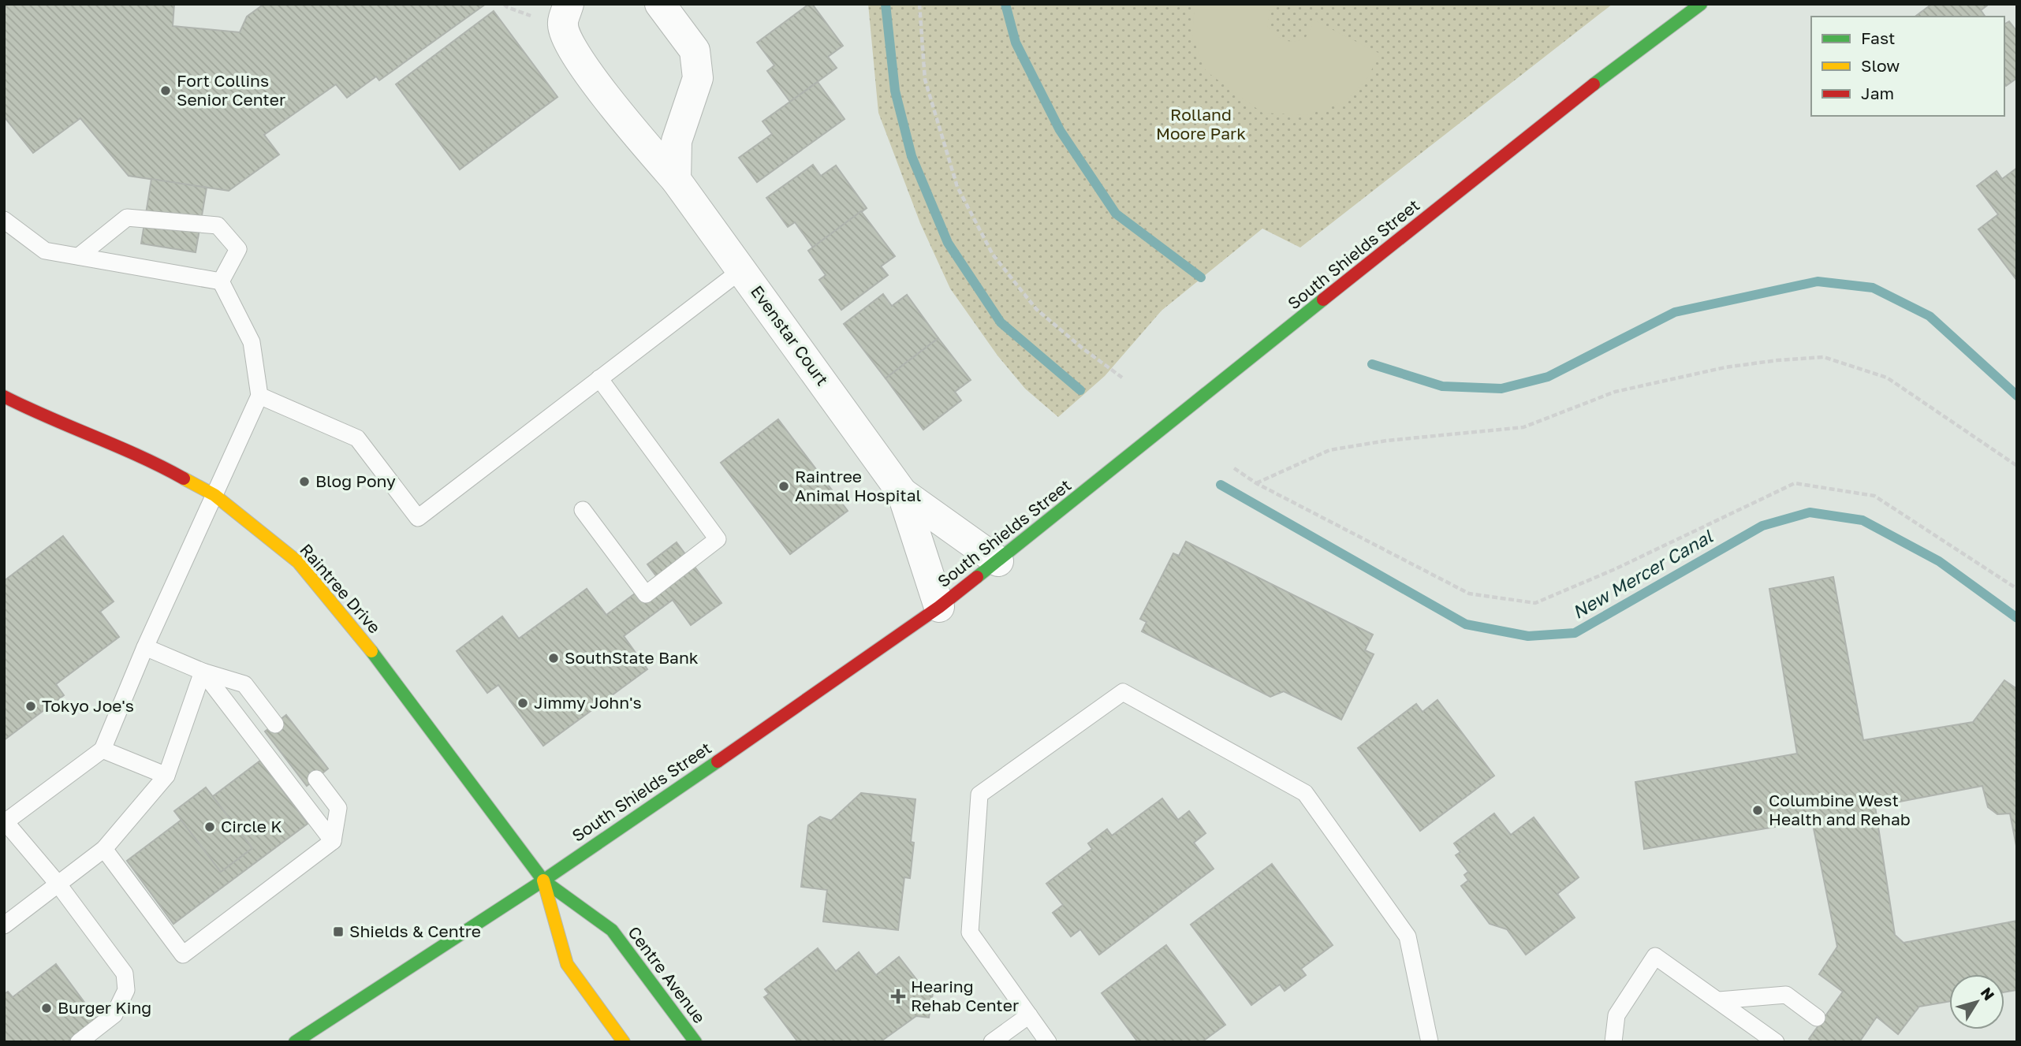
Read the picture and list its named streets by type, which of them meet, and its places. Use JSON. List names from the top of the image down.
{
  "streets": {
    "main road": ["South Shields Street", "Raintree Drive", "Centre Avenue"],
    "street": ["Evenstar Court"]
  },
  "crossings": [
    ["South Shields Street", "Evenstar Court"],
    ["South Shields Street", "Raintree Drive"],
    ["South Shields Street", "Centre Avenue"],
    ["Raintree Drive", "Centre Avenue"]
  ],
  "water": ["New Mercer Canal"],
  "parks": ["Rolland Moore Park"],
  "places": {
    "other": [
      "Fort Collins Senior Center",
      "Blog Pony",
      "Raintree Animal Hospital",
      "SouthState Bank",
      "Jimmy John's",
      "Tokyo Joe's",
      "Columbine West Health and Rehab",
      "Circle K",
      "Burger King"
    ],
    "transit": ["Shields & Centre"],
    "health": ["Hearing Rehab Center"]
  },
  "legend": ["Fast", "Slow", "Jam"],
  "north": "top right"
}
